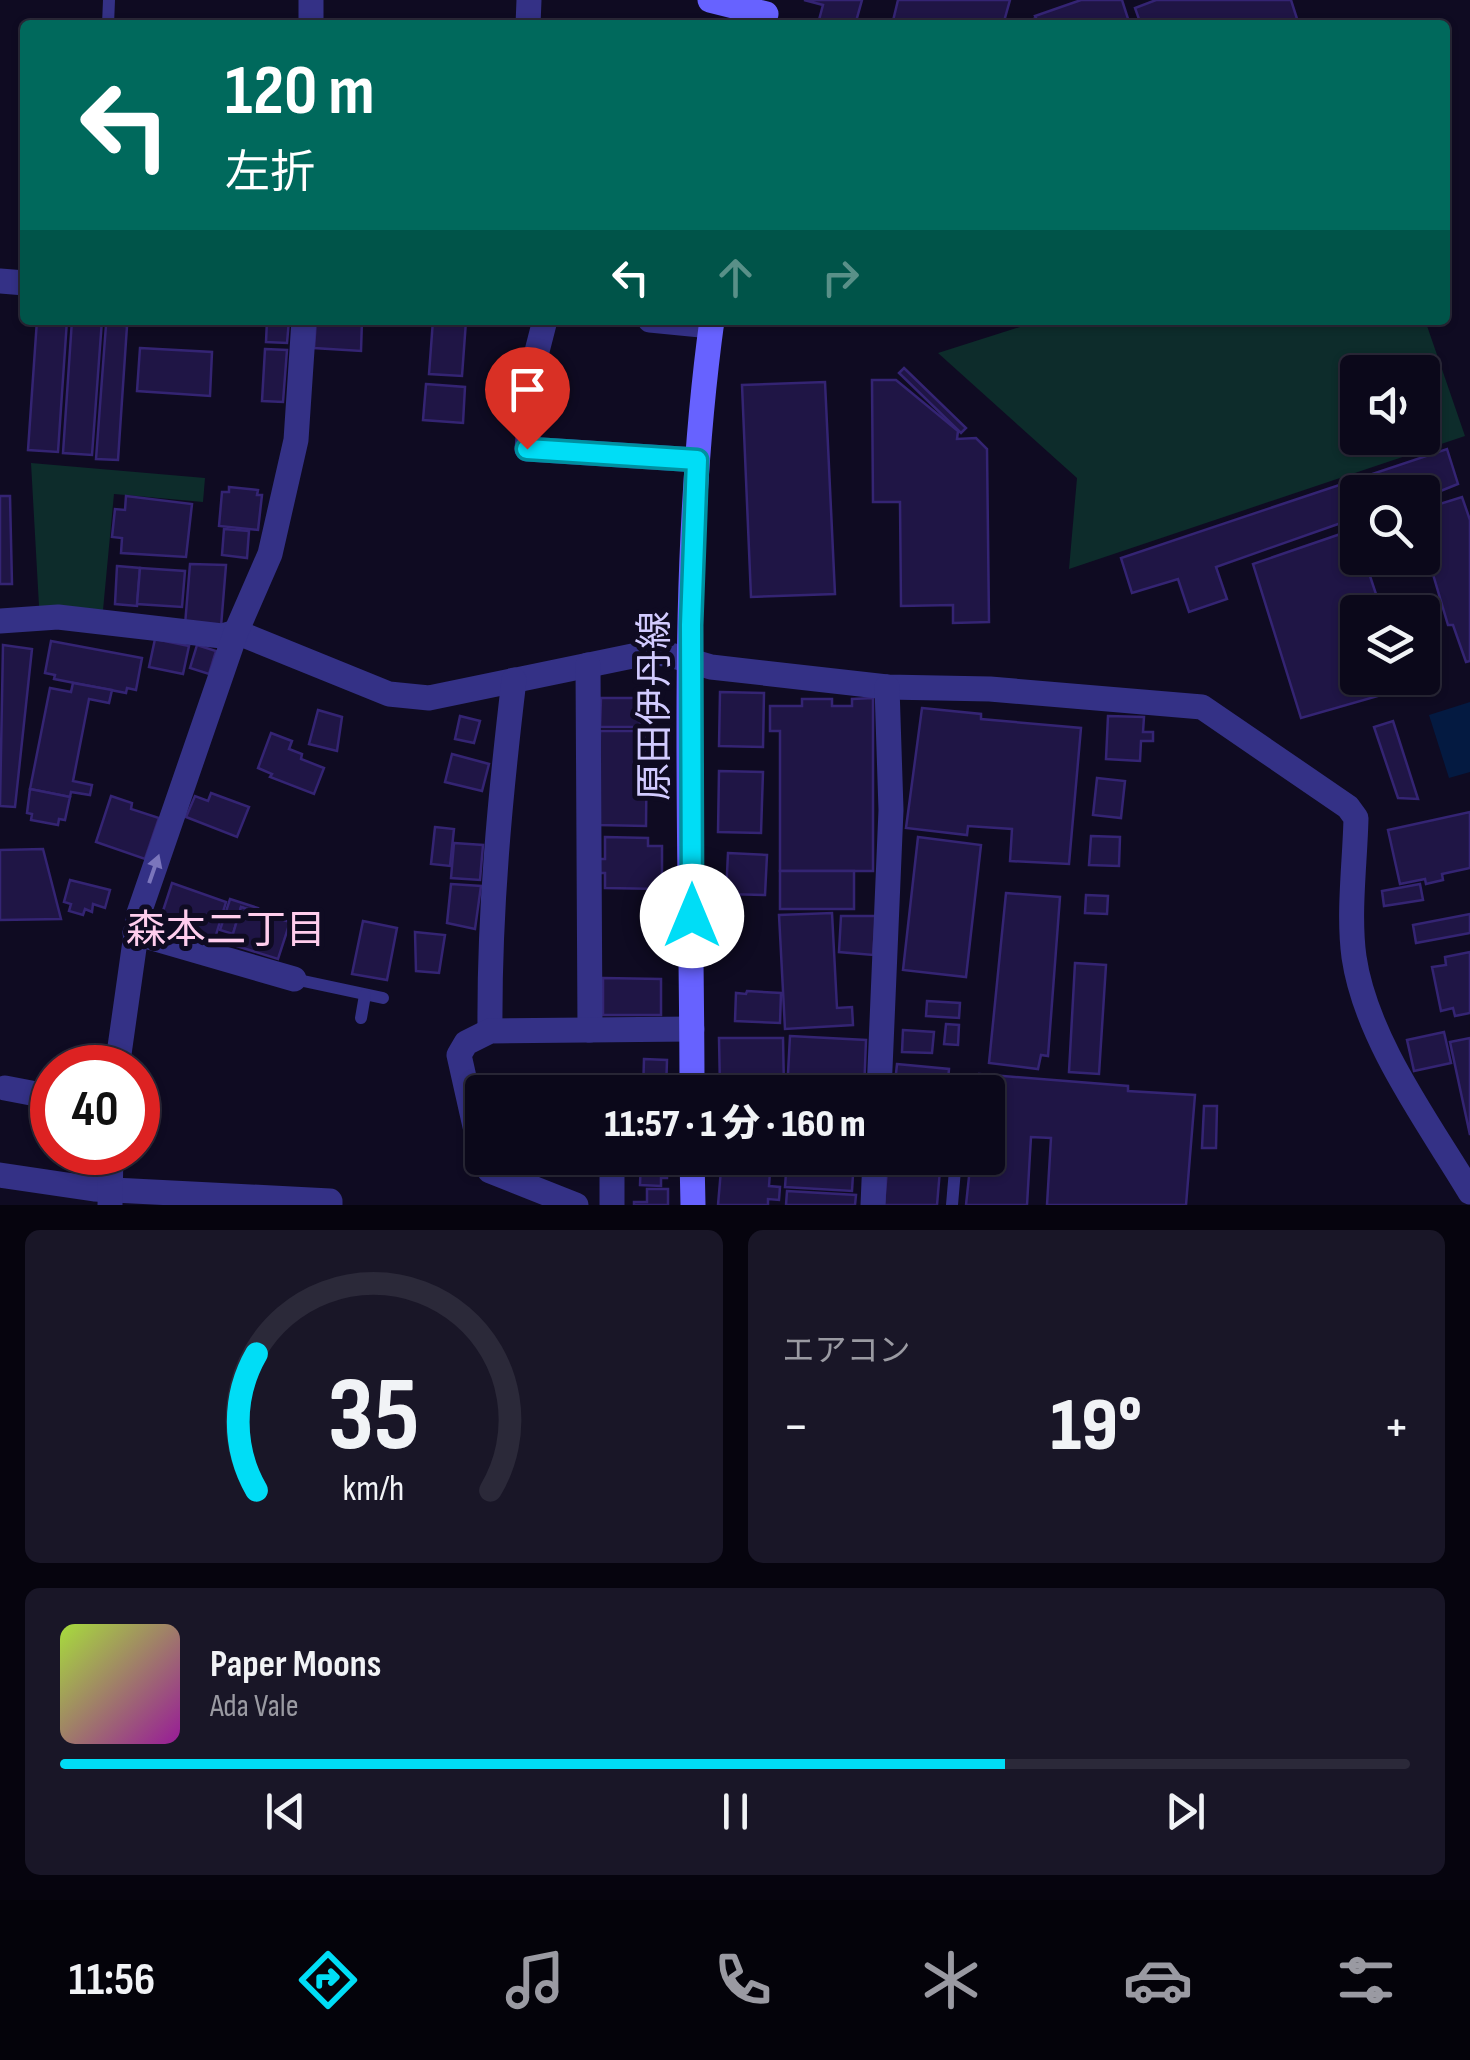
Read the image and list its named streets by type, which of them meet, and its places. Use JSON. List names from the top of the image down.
{
  "streets": {
    "street": ["原田伊丹線"]
  },
  "districts": ["森本二丁目"],
  "page": {
    "turn": ["120 m", "左折"],
    "limit": "40",
    "trip": "11:57 · 1 分 · 160 m",
    "tile": "エアコン",
    "heat": ["−", "19°", "+"],
    "song": ["Paper Moons", "Ada Vale"],
    "tabs": "11:56",
    "gauge": ["35", "km/h"]
  }
}
